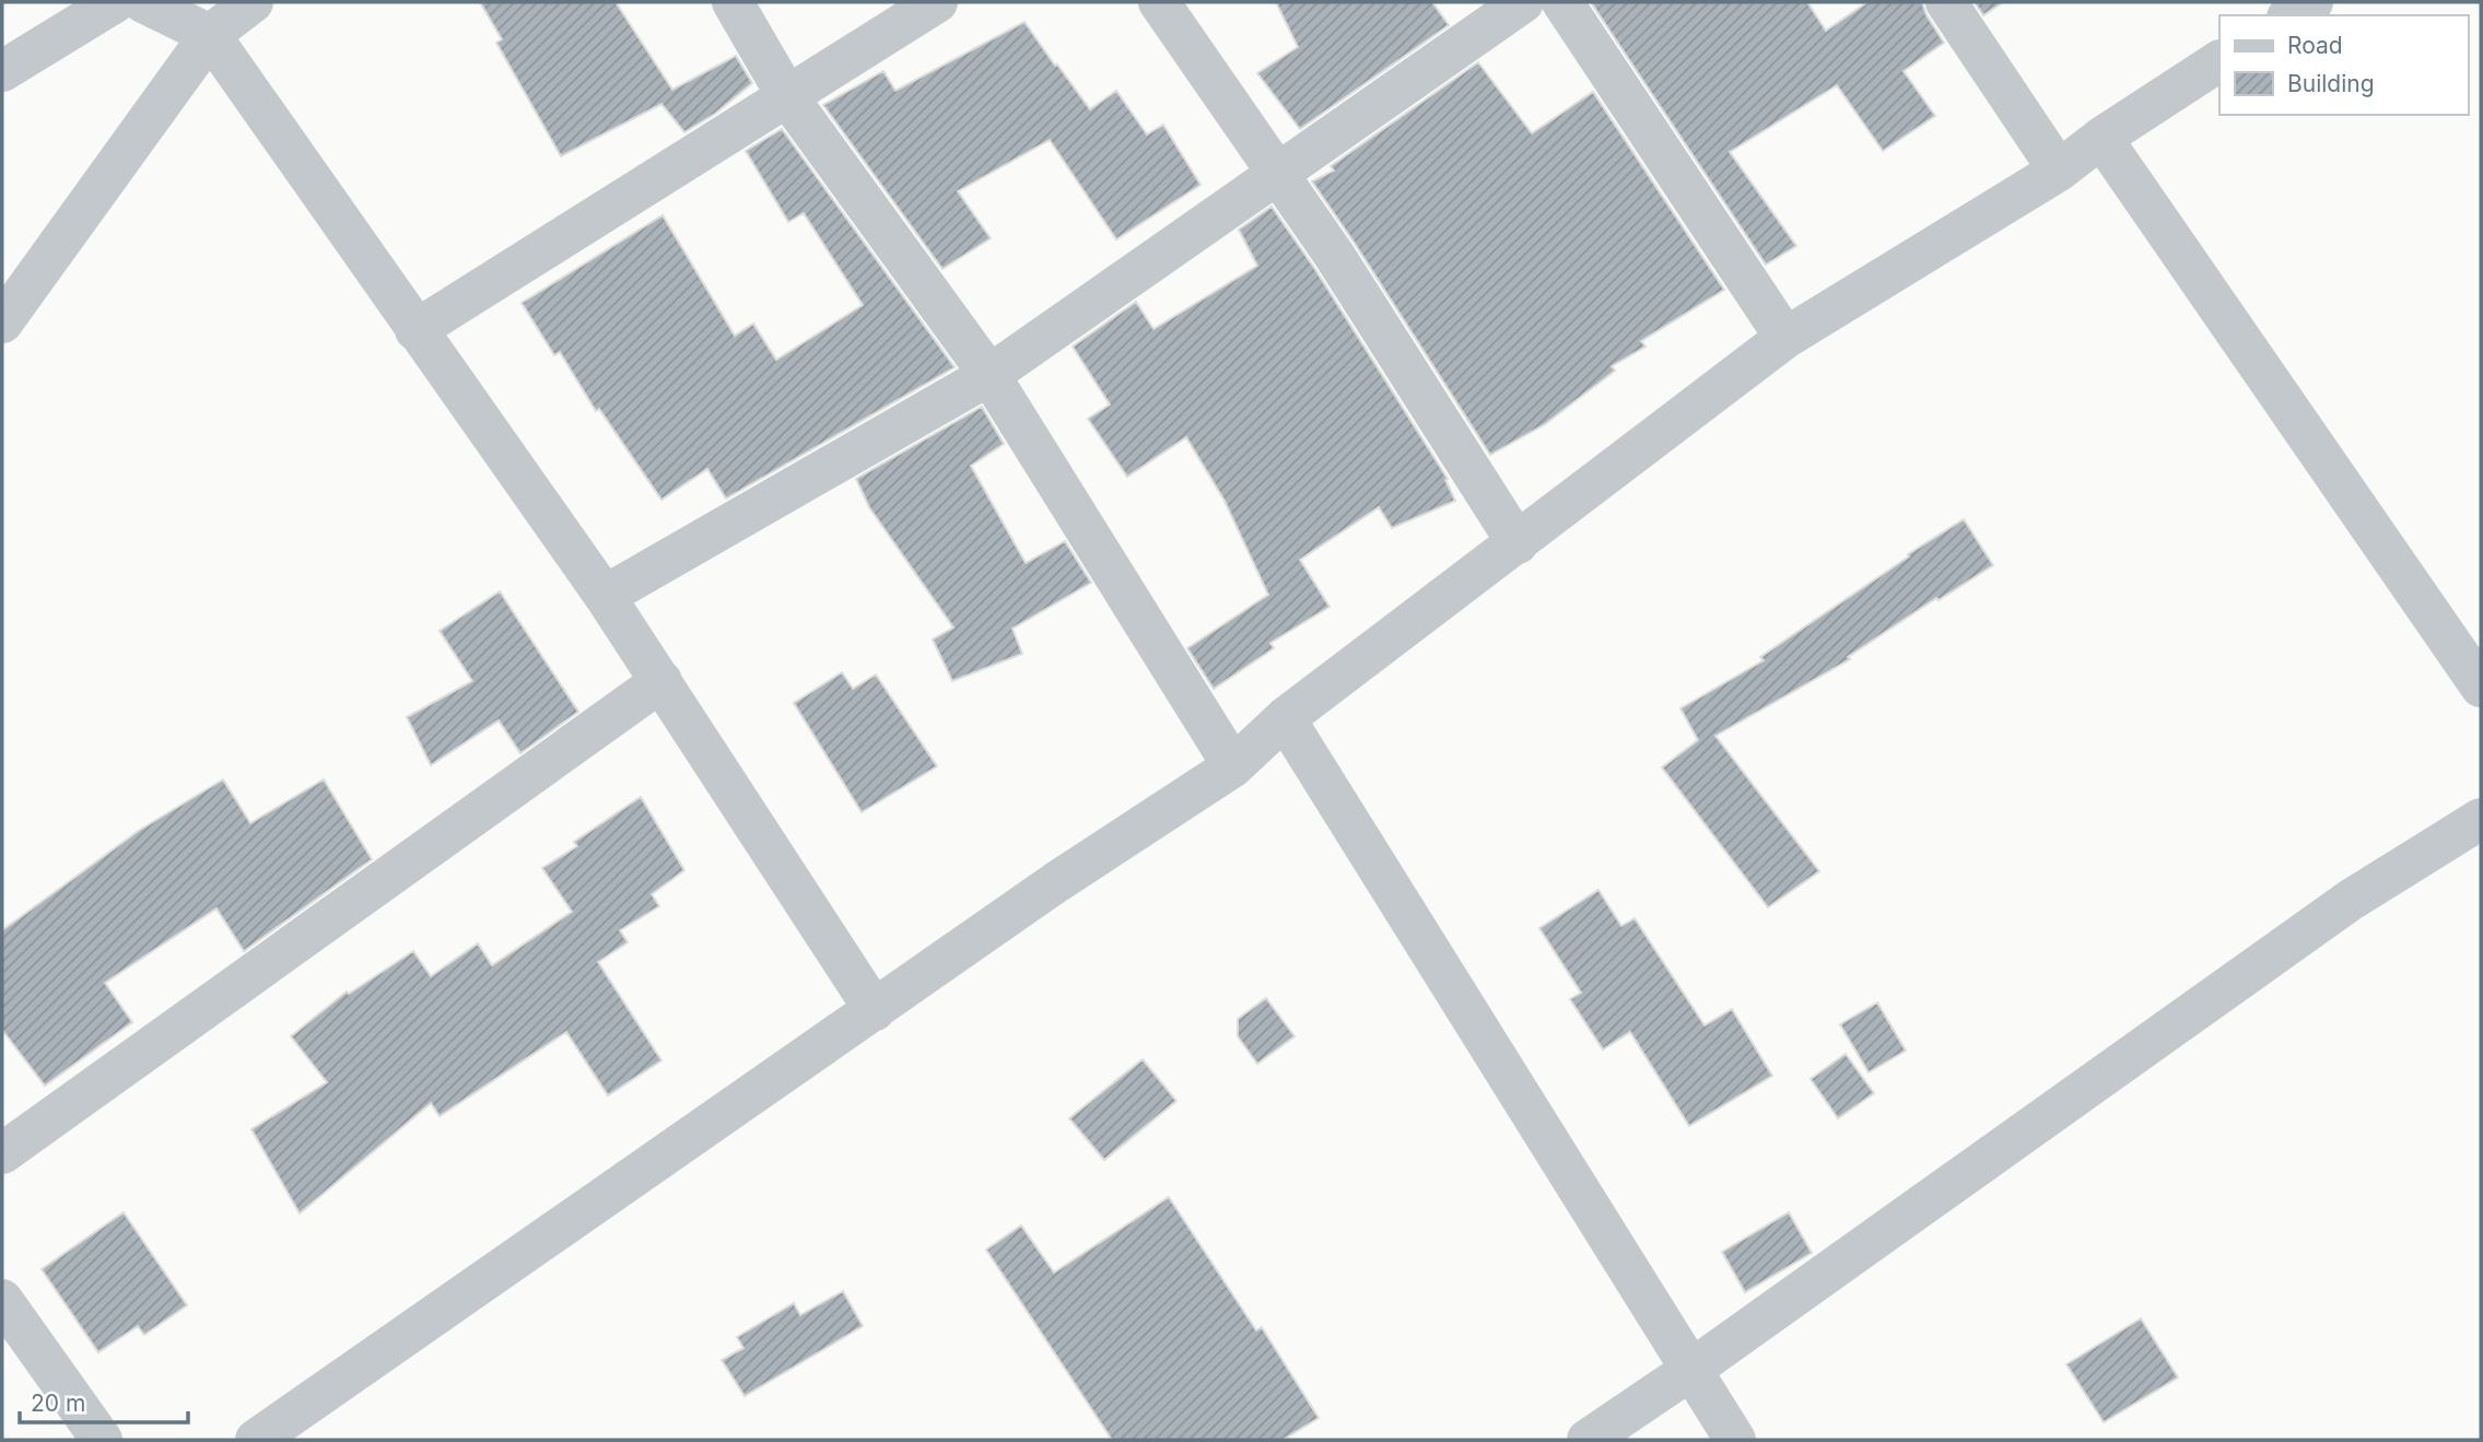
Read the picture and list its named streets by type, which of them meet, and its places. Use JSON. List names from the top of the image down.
{
  "legend": ["Road", "Building"],
  "scale_bar": "20 m"
}
